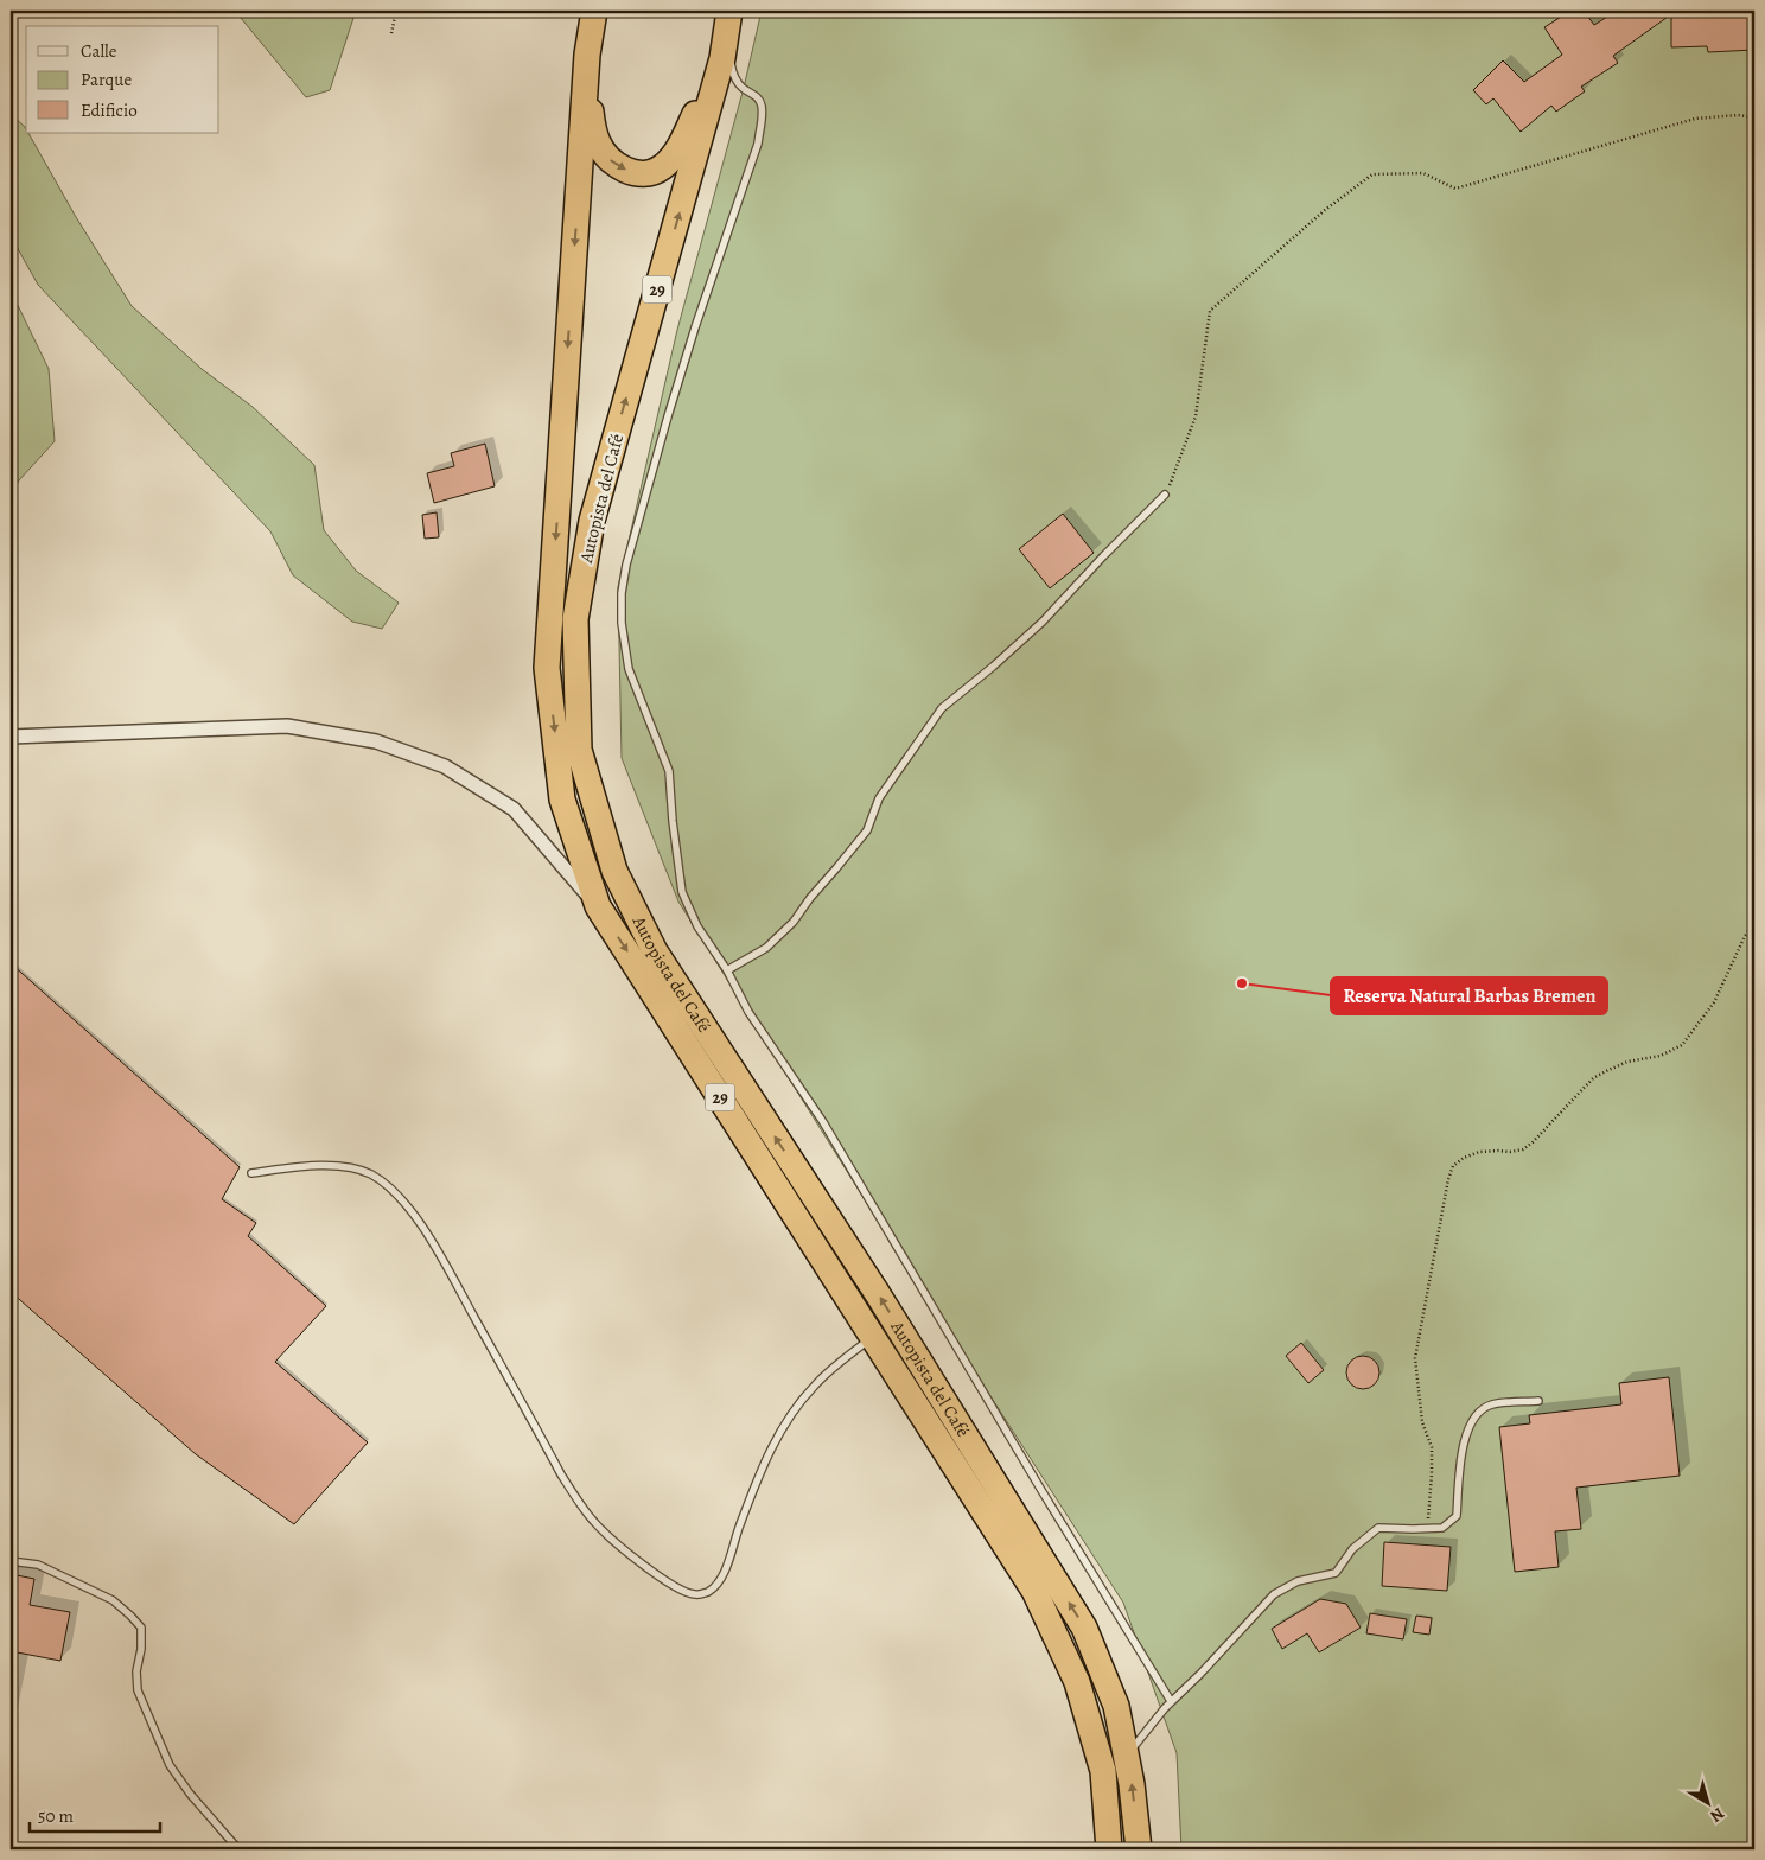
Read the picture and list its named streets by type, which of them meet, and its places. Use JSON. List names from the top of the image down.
{
  "streets": {
    "highway": ["29", "Autopista del Café"]
  },
  "places": ["Reserva Natural Barbas Bremen"],
  "legend": ["Calle", "Parque", "Edificio"],
  "scale_bar": "50 m",
  "north": "bottom right"
}
